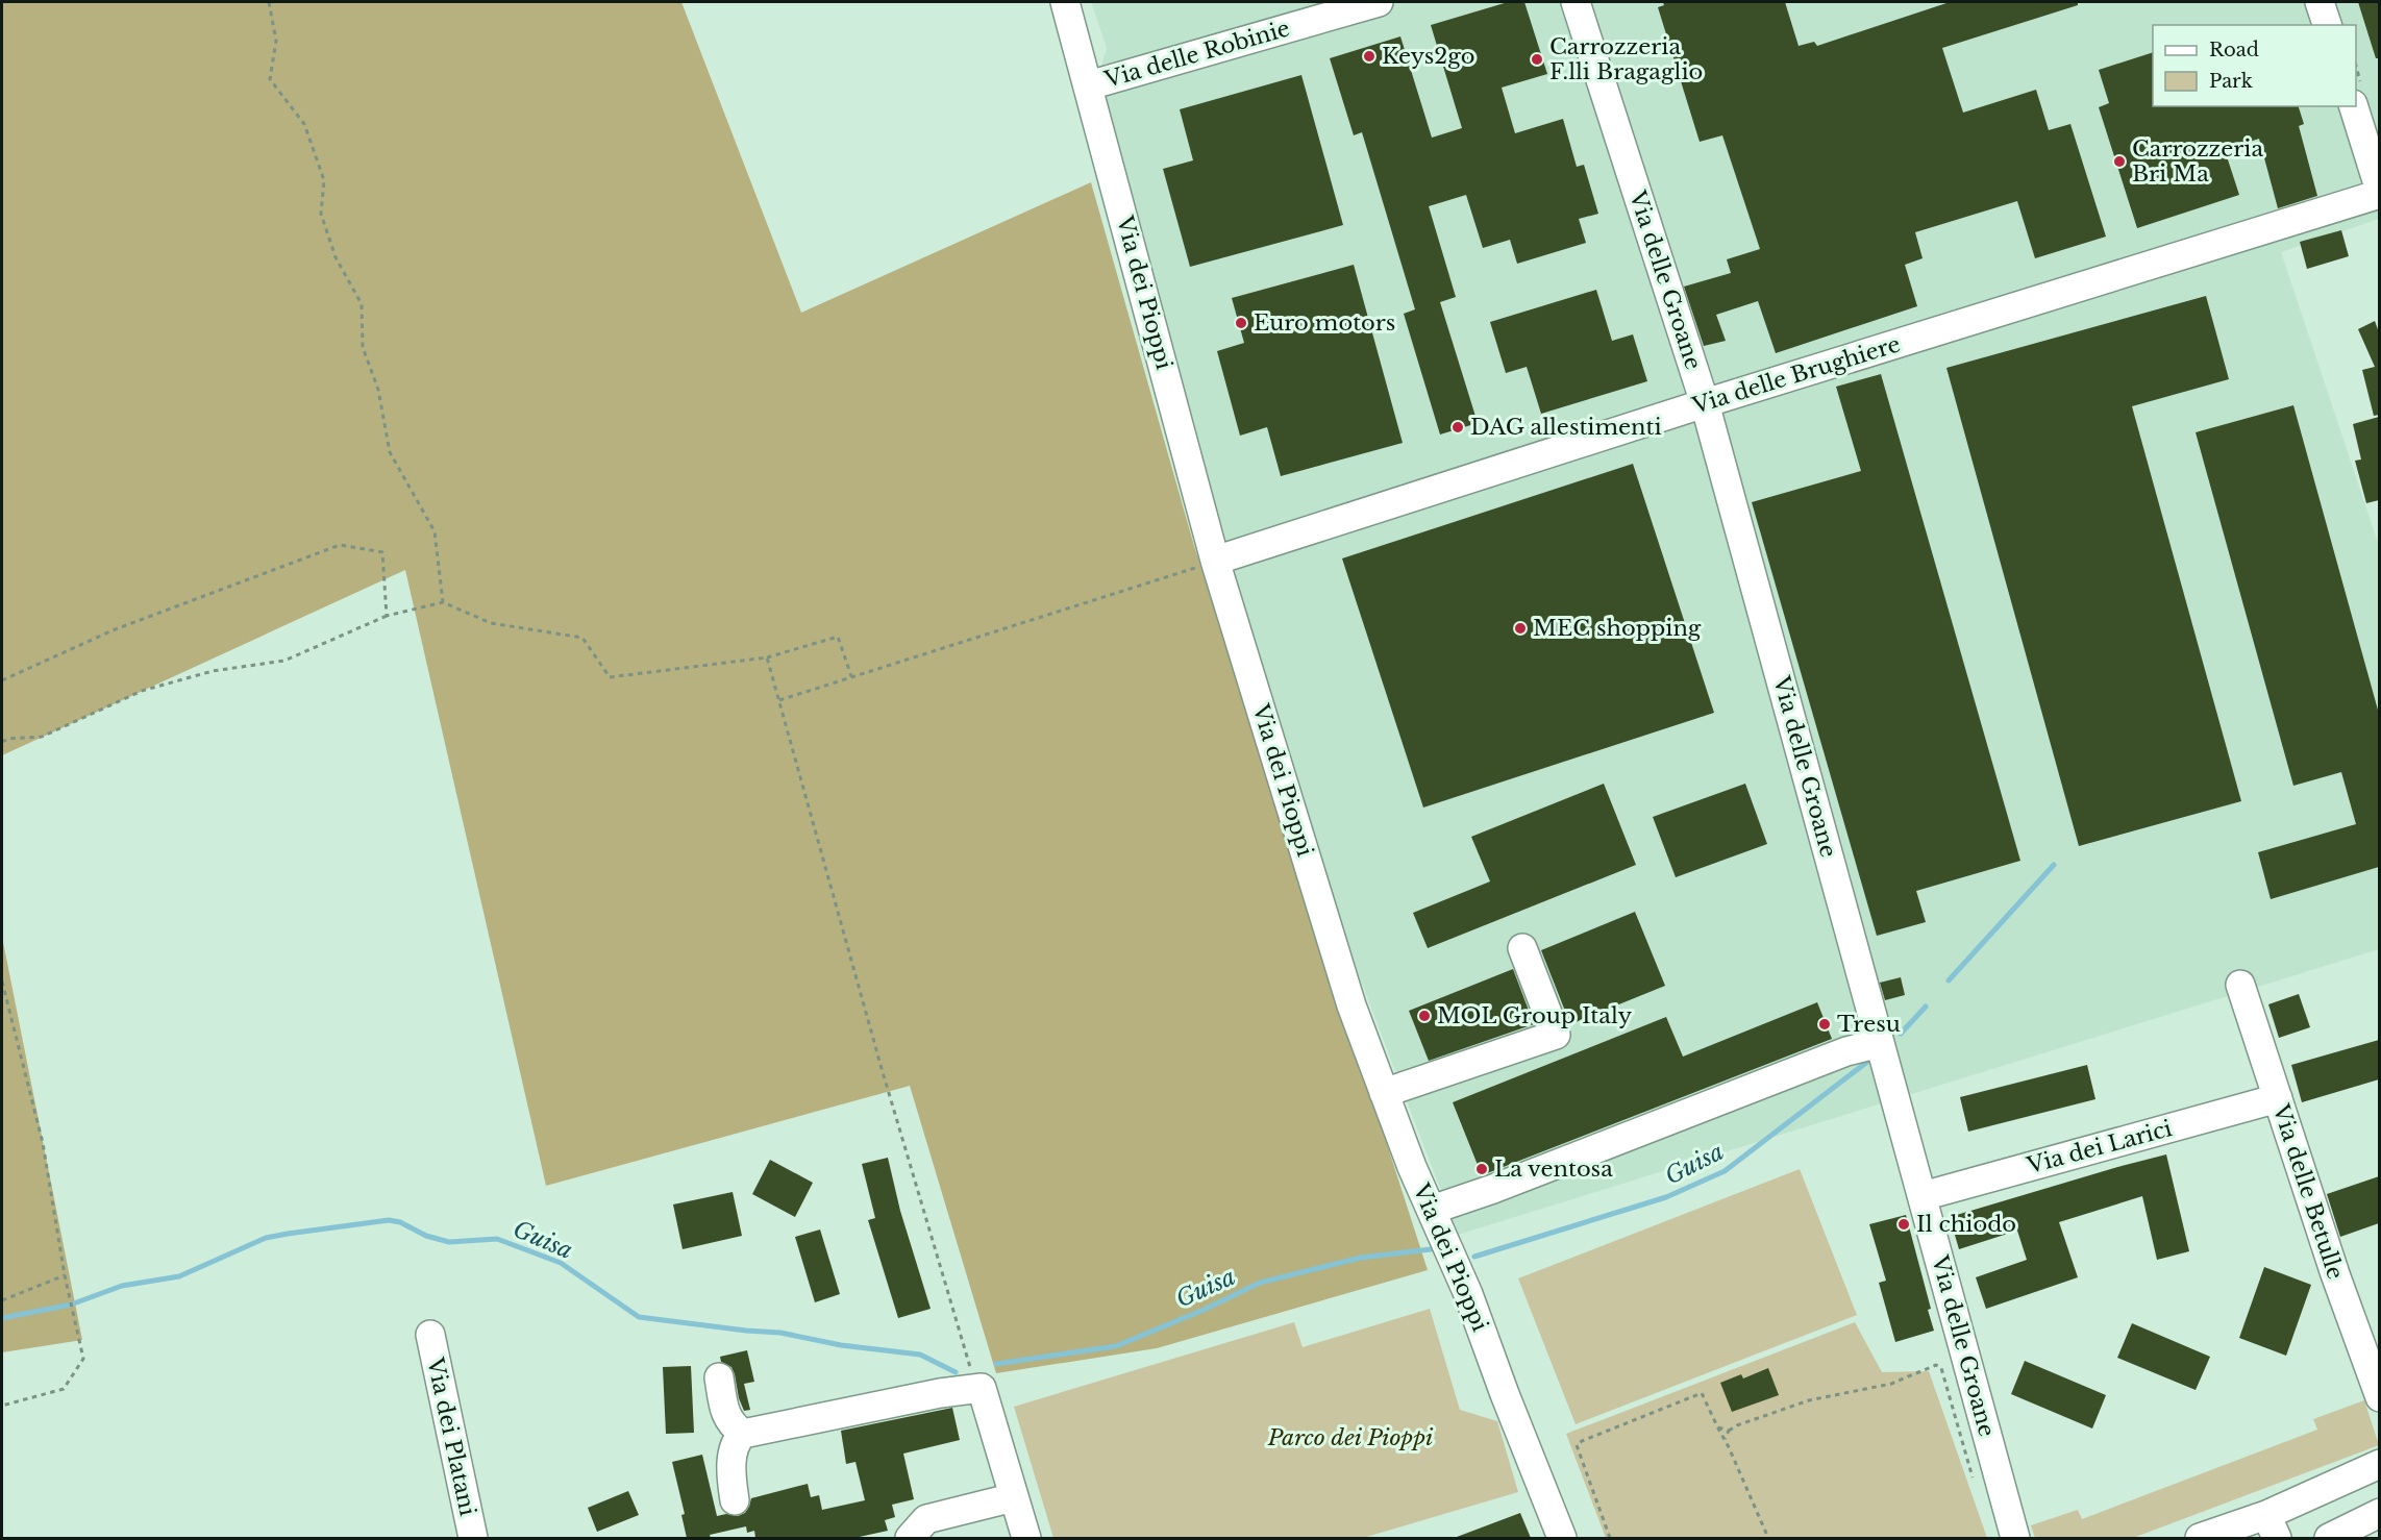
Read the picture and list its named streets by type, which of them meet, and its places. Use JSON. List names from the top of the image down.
{
  "streets": {
    "street": [
      "Via delle Robinie",
      "Via delle Groane",
      "Via dei Pioppi",
      "Via delle Brughiere",
      "Via dei Larici",
      "Via delle Betulle",
      "Via dei Platani"
    ]
  },
  "crossings": [
    ["Via delle Robinie", "Via dei Pioppi"],
    ["Via delle Groane", "Via delle Brughiere"],
    ["Via delle Groane", "Via dei Larici"],
    ["Via dei Pioppi", "Via delle Brughiere"],
    ["Via dei Larici", "Via delle Betulle"]
  ],
  "water": ["Guisa"],
  "parks": ["Parco dei Pioppi"],
  "places": [
    "Keys2go",
    "Carrozzeria F.lli Bragaglio",
    "Carrozzeria Bri Ma",
    "Euro motors",
    "DAG allestimenti",
    "MEC shopping",
    "MOL Group Italy",
    "Tresu",
    "La ventosa",
    "Il chiodo"
  ],
  "legend": ["Road", "Park"]
}
